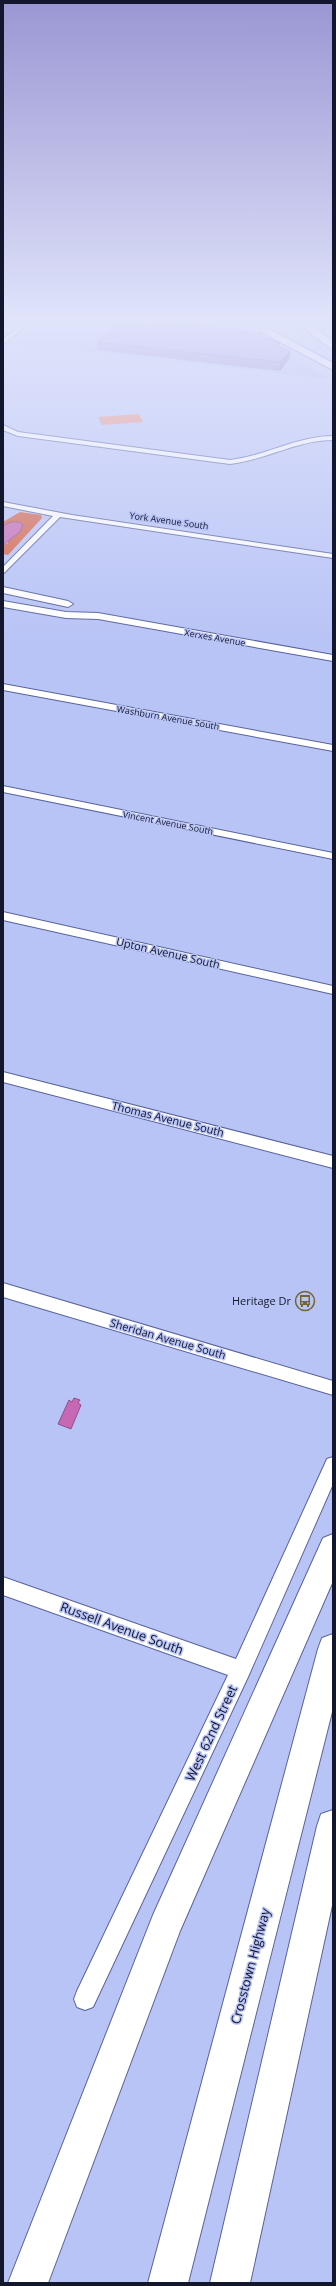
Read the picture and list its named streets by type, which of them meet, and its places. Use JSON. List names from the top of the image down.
{
  "streets": {
    "highway": ["Crosstown Highway"],
    "street": [
      "York Avenue South",
      "Xerxes Avenue",
      "Washburn Avenue South",
      "Vincent Avenue South",
      "Upton Avenue South",
      "Thomas Avenue South",
      "Sheridan Avenue South",
      "Russell Avenue South",
      "West 62nd Street"
    ]
  },
  "crossings": [
    ["Russell Avenue South", "West 62nd Street"]
  ],
  "places": {
    "bus stop": ["Heritage Dr"]
  }
}
